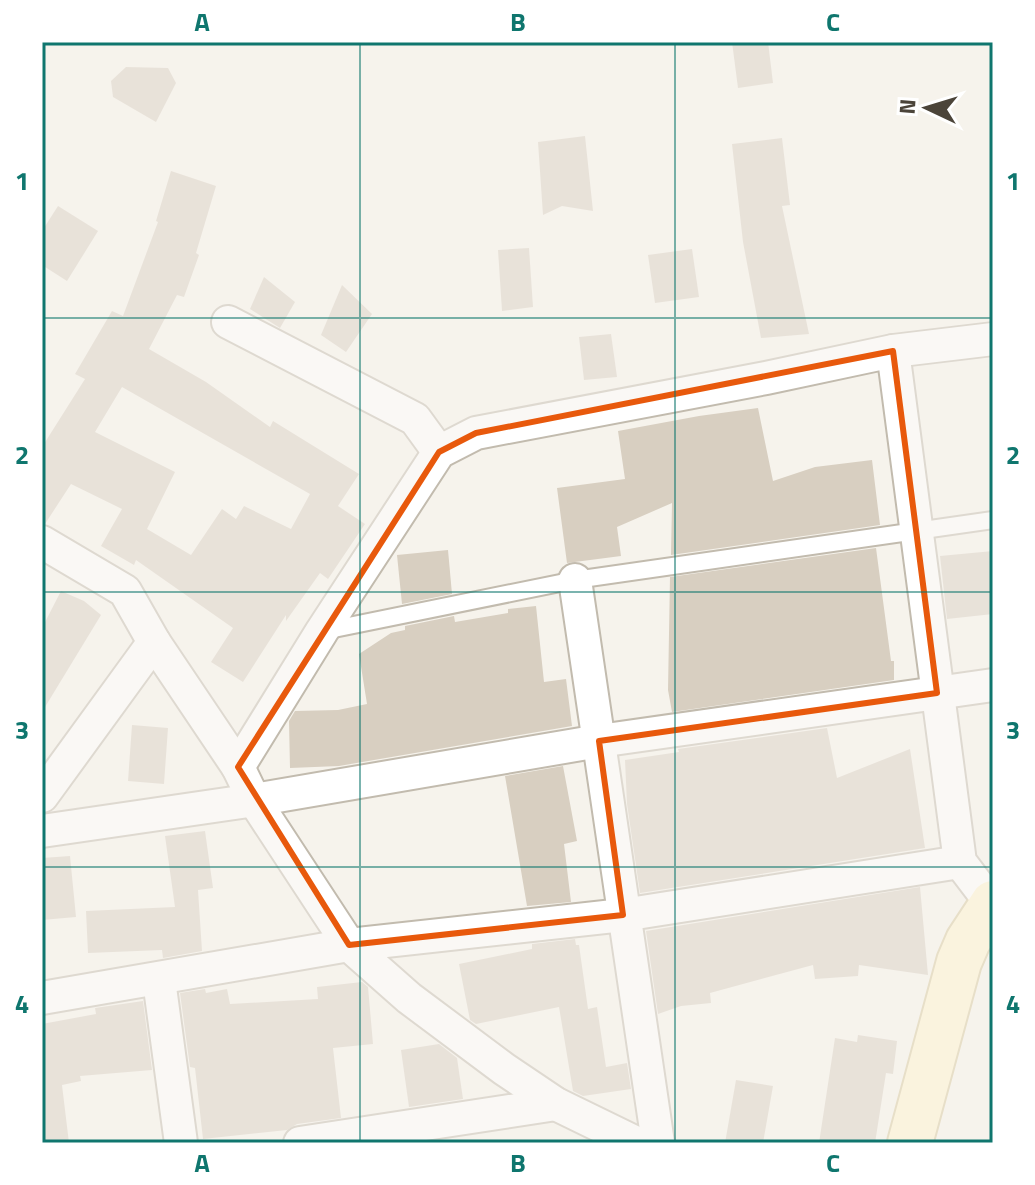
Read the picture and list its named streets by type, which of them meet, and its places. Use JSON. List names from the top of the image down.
{
  "north": "left",
  "grid": {
    "columns": ["A", "B", "C"],
    "rows": [
      "1",
      "2",
      "3",
      "4"
    ]
  }
}
